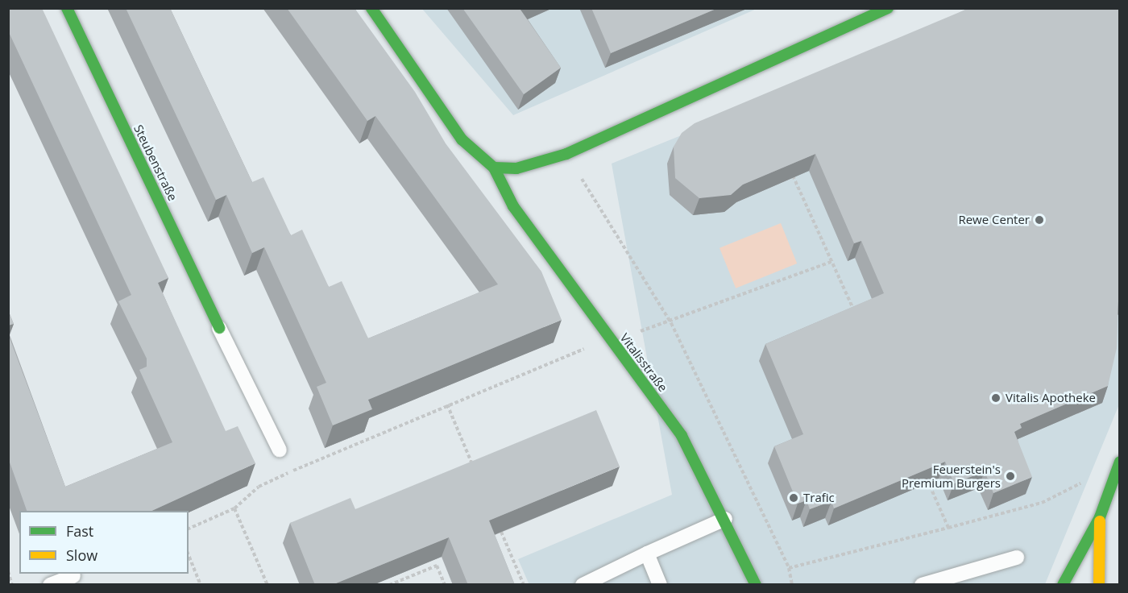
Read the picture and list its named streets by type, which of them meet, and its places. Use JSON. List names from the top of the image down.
{
  "streets": {
    "street": ["Steubenstraße", "Vitalisstraße"]
  },
  "places": [
    "Rewe Center",
    "Vitalis Apotheke",
    "Feuerstein's Premium Burgers",
    "Trafic"
  ],
  "legend": ["Fast", "Slow"]
}
